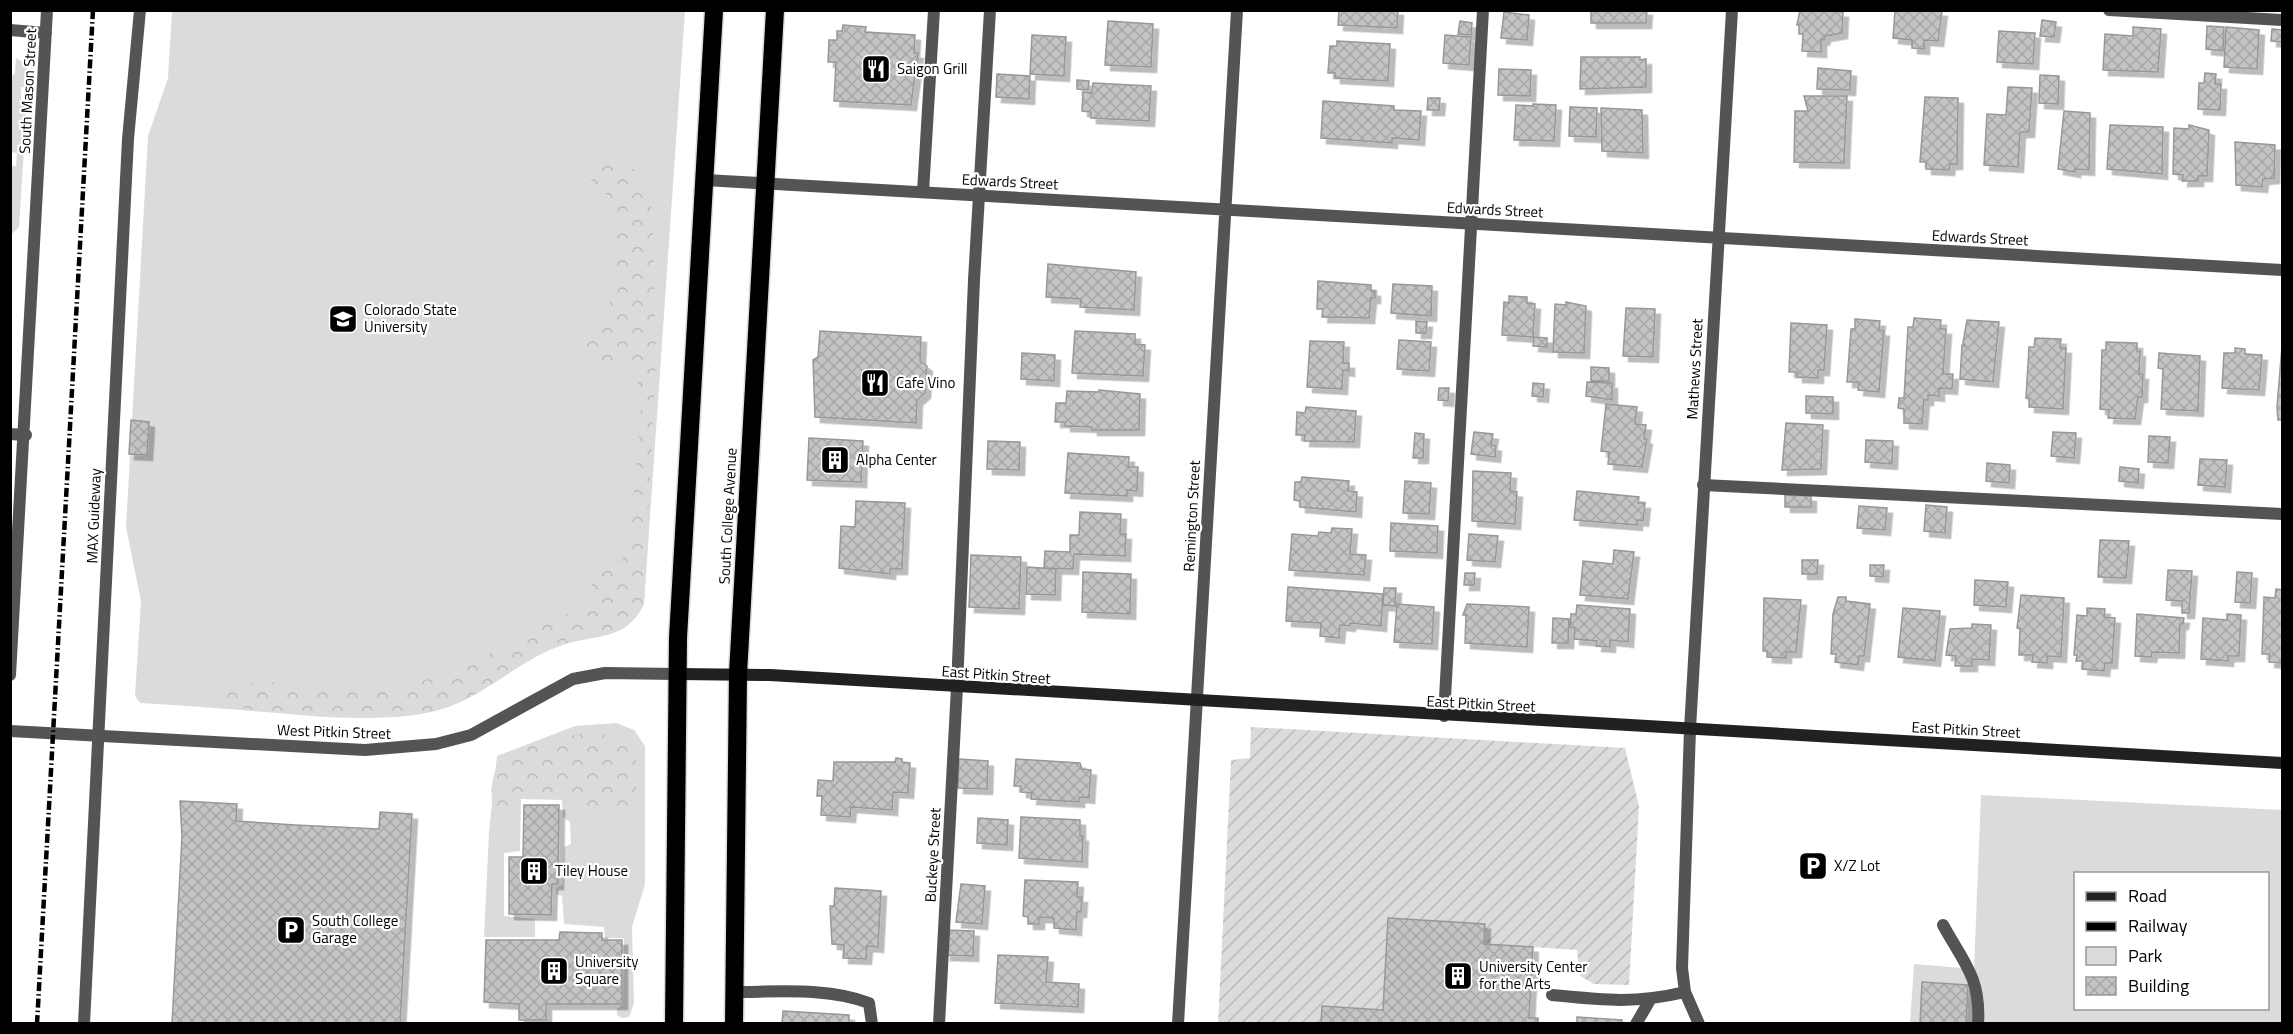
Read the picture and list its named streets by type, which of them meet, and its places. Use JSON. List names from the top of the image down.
{
  "streets": {
    "highway": ["South College Avenue"],
    "street": [
      "South Mason Street",
      "Edwards Street",
      "Mathews Street",
      "MAX Guideway",
      "Remington Street",
      "East Pitkin Street",
      "West Pitkin Street",
      "Buckeye Street"
    ]
  },
  "crossings": [
    ["Edwards Street", "Mathews Street"],
    ["Edwards Street", "South College Avenue"],
    ["Edwards Street", "Remington Street"],
    ["Edwards Street", "Buckeye Street"],
    ["Mathews Street", "East Pitkin Street"],
    ["MAX Guideway", "West Pitkin Street"],
    ["South College Avenue", "East Pitkin Street"],
    ["Remington Street", "East Pitkin Street"],
    ["East Pitkin Street", "West Pitkin Street"],
    ["East Pitkin Street", "Buckeye Street"]
  ],
  "places": {
    "restaurant": ["Saigon Grill", "Cafe Vino"],
    "school or university": ["Colorado State University"],
    "building": [
      "Alpha Center",
      "Tiley House",
      "University Square",
      "University Center for the Arts"
    ],
    "parking": ["X/Z Lot", "South College Garage"]
  },
  "legend": [
    "Road",
    "Railway",
    "Park",
    "Building"
  ]
}
